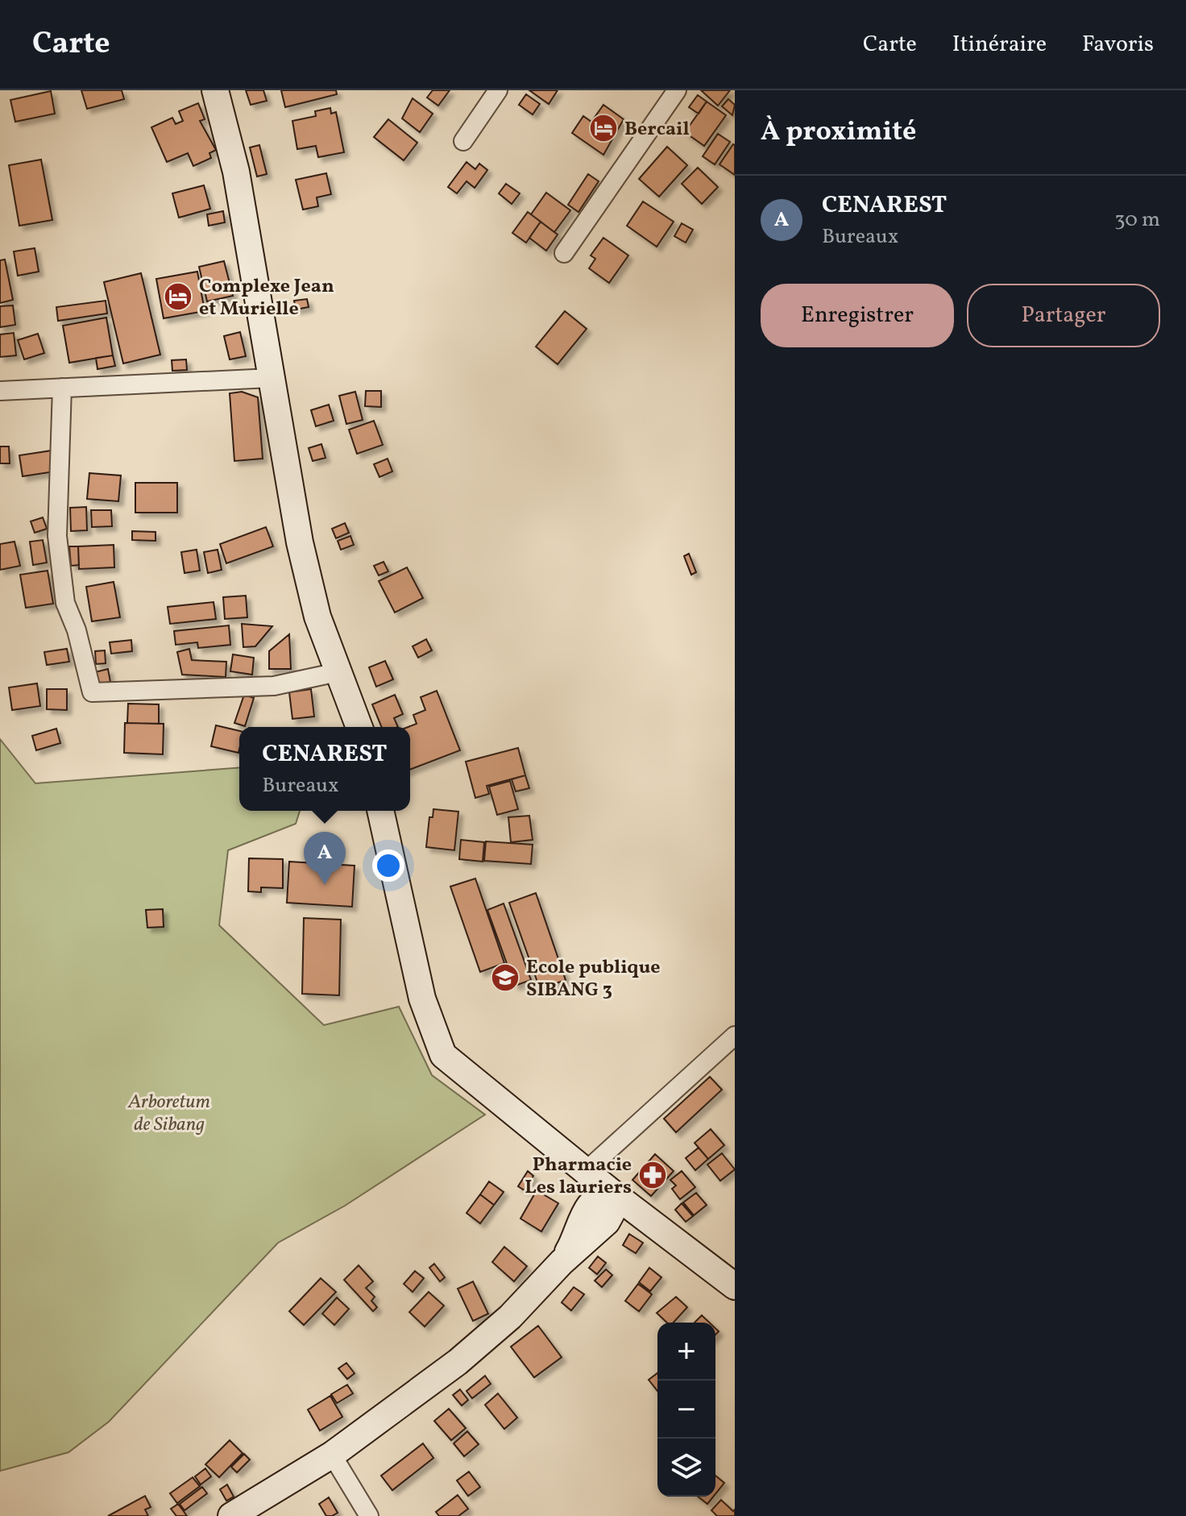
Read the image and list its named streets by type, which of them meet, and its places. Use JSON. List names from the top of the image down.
{
  "parks": ["Arboretum de Sibang"],
  "places": {
    "hotel": ["Bercail", "Complexe Jean et Murielle"],
    "school or university": ["Ecole publique SIBANG 3"],
    "pharmacy": ["Pharmacie Les lauriers"]
  },
  "page": {
    "header": "Carte",
    "nav": ["Carte", "Itinéraire", "Favoris"],
    "heading": "À proximité",
    "list": [
      {
        "mark": "A",
        "name": "CENAREST",
        "note": "Bureaux",
        "value": "30 m"
      }
    ],
    "buttons": ["Enregistrer", "Partager"],
    "popup": ["CENAREST", "Bureaux"],
    "pins": "A",
    "map_buttons": ["+", "−"]
  }
}
